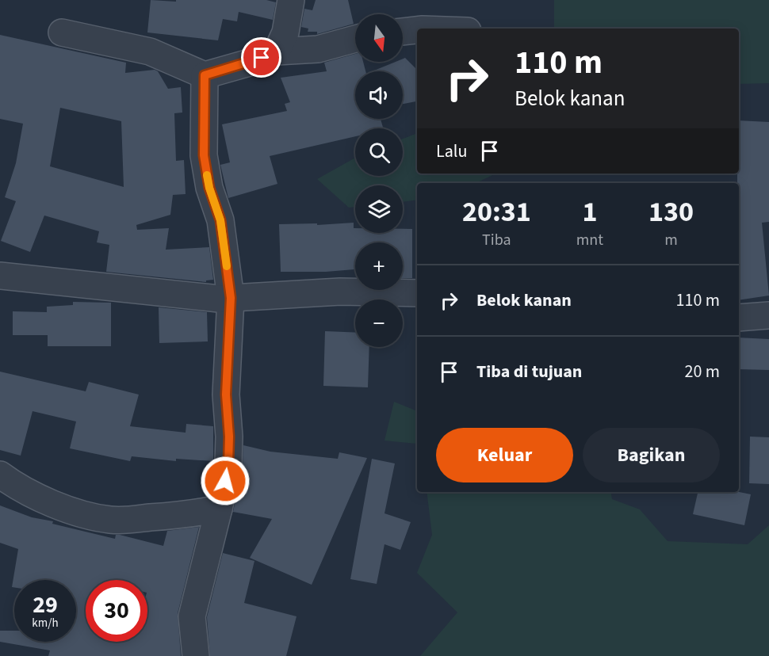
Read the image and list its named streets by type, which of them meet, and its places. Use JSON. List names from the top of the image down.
{
  "north": "bottom",
  "page": {
    "map_buttons": ["+", "−"],
    "turn": ["110 m", "Belok kanan"],
    "then": "Lalu",
    "eta": [
      "20:31",
      "Tiba",
      "1",
      "mnt",
      "130",
      "m"
    ],
    "list": [
      {
        "name": "Belok kanan",
        "value": "110 m"
      },
      {
        "name": "Tiba di tujuan",
        "value": "20 m"
      }
    ],
    "buttons": ["Keluar", "Bagikan"],
    "speed": "29 km/h",
    "limit": "30"
  }
}
